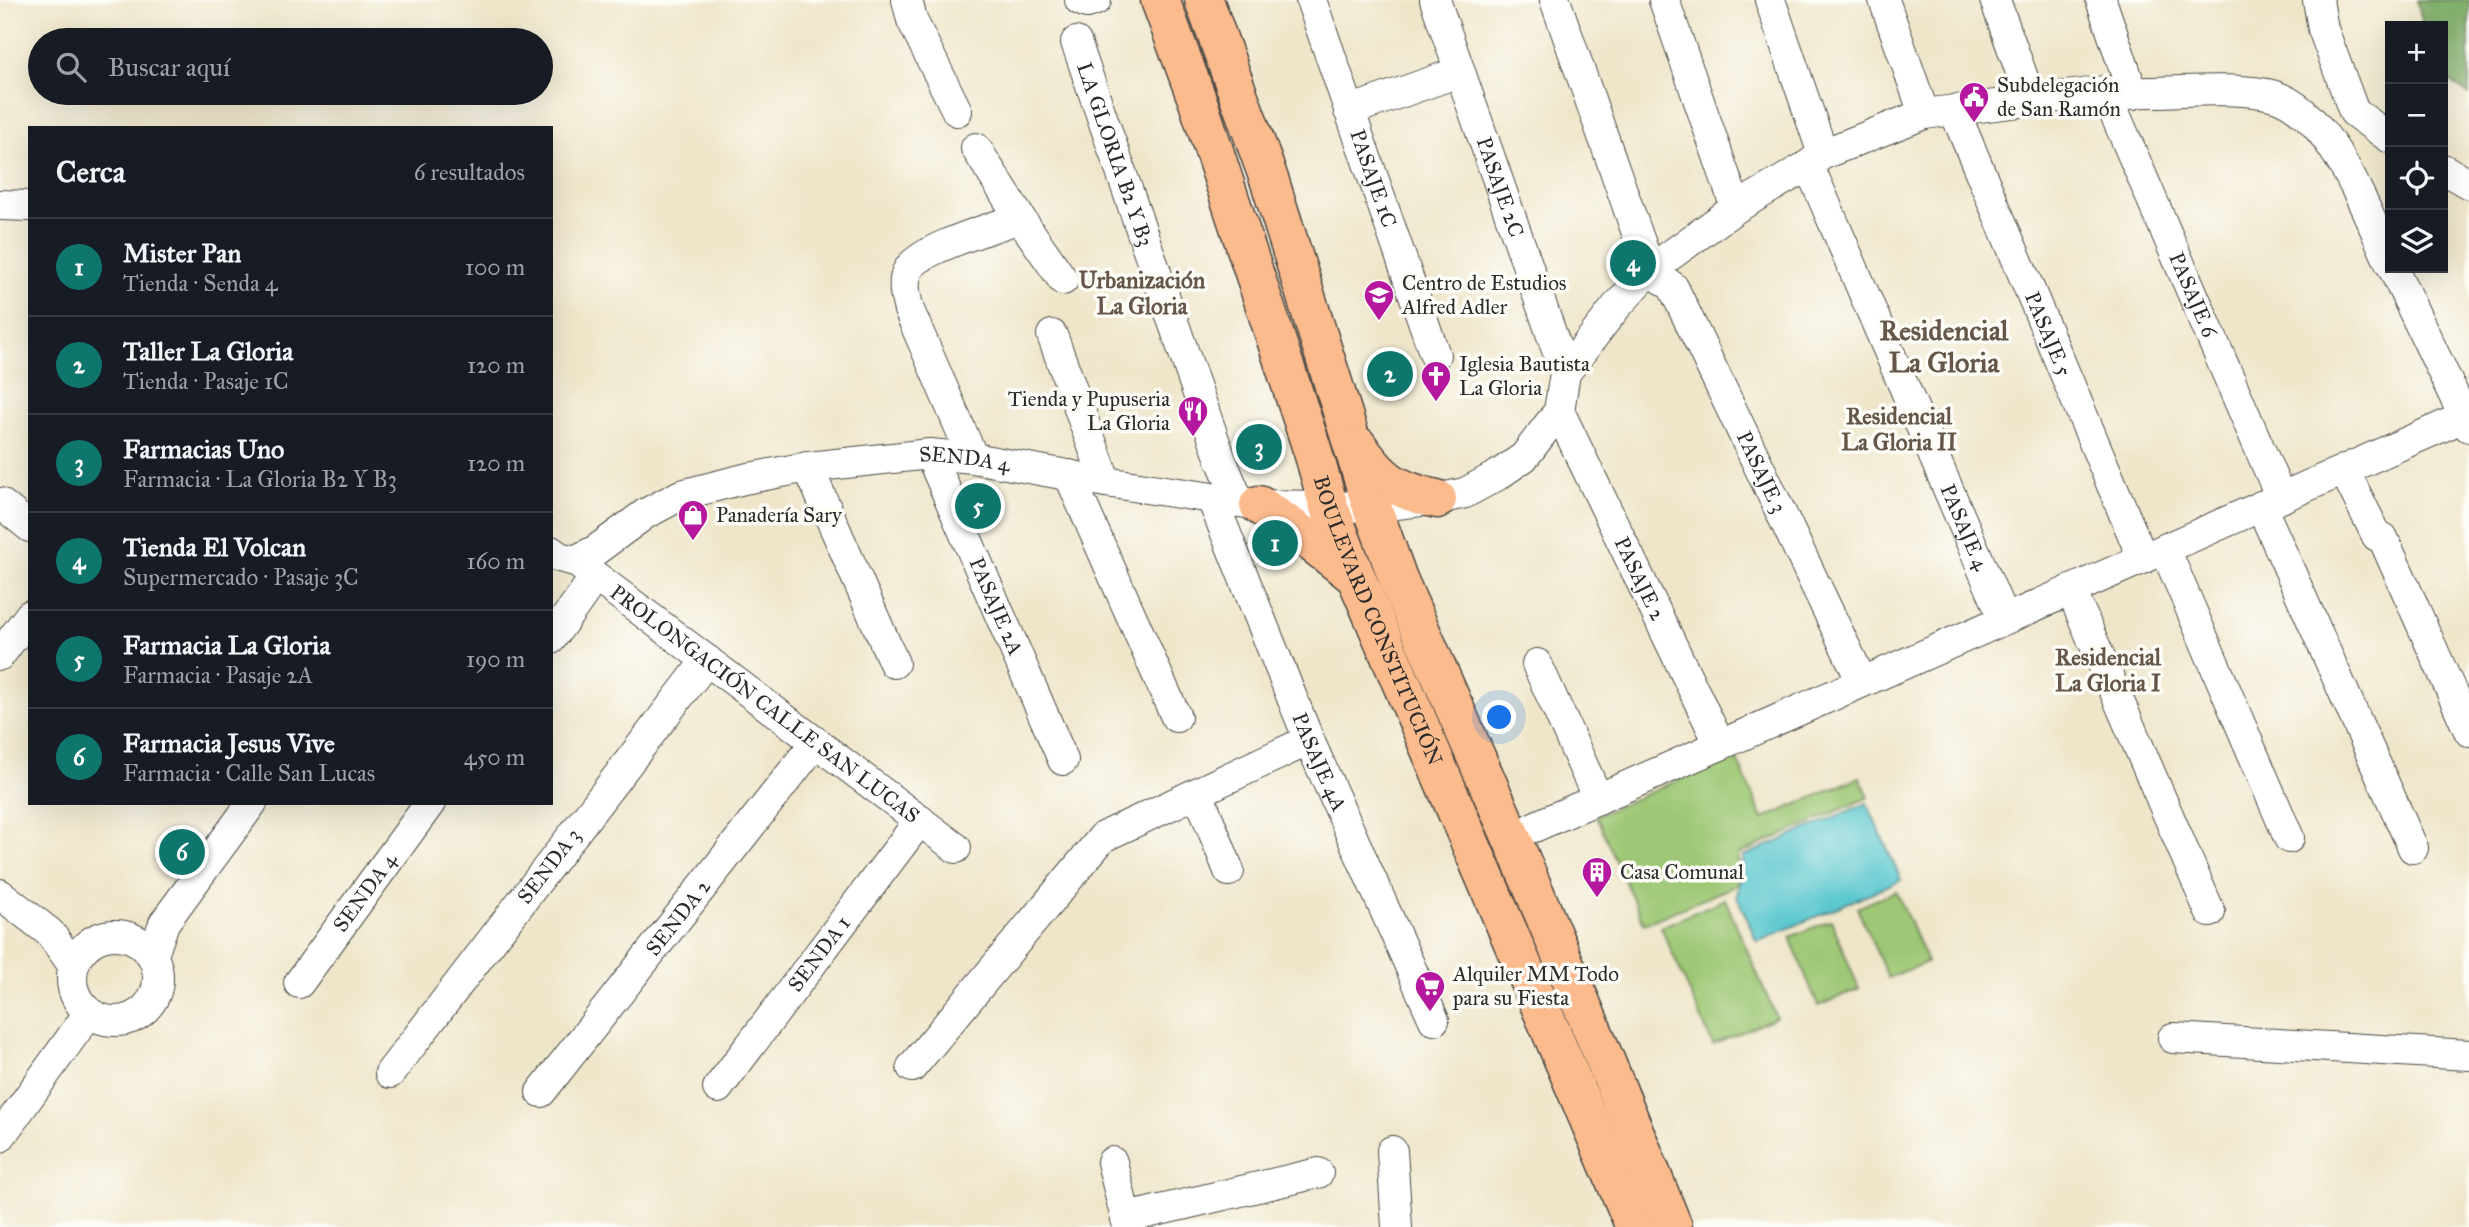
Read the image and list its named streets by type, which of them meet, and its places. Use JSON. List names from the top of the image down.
{
  "streets": {
    "highway": ["BOULEVARD CONSTITUCIÓN"],
    "street": [
      "LA GLORIA B2 Y B3",
      "PASAJE 1C",
      "PASAJE 2C",
      "PASAJE 6",
      "PASAJE 5",
      "SENDA 4",
      "PASAJE 3",
      "PASAJE 4",
      "PASAJE 2",
      "PASAJE 2A",
      "PROLONGACIÓN CALLE SAN LUCAS",
      "PASAJE 4A",
      "SENDA 3",
      "SENDA 2",
      "SENDA 1"
    ]
  },
  "crossings": [
    ["LA GLORIA B2 Y B3", "SENDA 4"],
    ["LA GLORIA B2 Y B3", "PASAJE 4A"],
    ["SENDA 4", "PASAJE 2"],
    ["SENDA 4", "PASAJE 2A"],
    ["SENDA 4", "BOULEVARD CONSTITUCIÓN"],
    ["SENDA 4", "PROLONGACIÓN CALLE SAN LUCAS"],
    ["SENDA 4", "PASAJE 4A"],
    ["PROLONGACIÓN CALLE SAN LUCAS", "SENDA 3"],
    ["PROLONGACIÓN CALLE SAN LUCAS", "SENDA 2"],
    ["PROLONGACIÓN CALLE SAN LUCAS", "SENDA 1"]
  ],
  "districts": [
    "Urbanización La Gloria",
    "Residencial La Gloria",
    "Residencial La Gloria II",
    "Residencial La Gloria I"
  ],
  "places": {
    "public building": ["Subdelegación de San Ramón"],
    "school or university": ["Centro de Estudios Alfred Adler"],
    "church": ["Iglesia Bautista La Gloria"],
    "restaurant": ["Tienda y Pupuseria La Gloria"],
    "shop": ["Panadería Sary"],
    "building": ["Casa Comunal"],
    "supermarket": ["Alquiler MM Todo para su Fiesta"]
  },
  "page": {
    "map_buttons": ["+", "−"],
    "search": "Buscar aquí",
    "heading": ["Cerca", "6 resultados"],
    "list": [
      {
        "mark": "1",
        "name": "Mister Pan",
        "note": "Tienda · Senda 4",
        "value": "100 m"
      },
      {
        "mark": "2",
        "name": "Taller La Gloria",
        "note": "Tienda · Pasaje 1C",
        "value": "120 m"
      },
      {
        "mark": "3",
        "name": "Farmacias Uno",
        "note": "Farmacia · La Gloria B2 Y B3",
        "value": "120 m"
      },
      {
        "mark": "4",
        "name": "Tienda El Volcan",
        "note": "Supermercado · Pasaje 3C",
        "value": "160 m"
      },
      {
        "mark": "5",
        "name": "Farmacia La Gloria",
        "note": "Farmacia · Pasaje 2A",
        "value": "190 m"
      },
      {
        "mark": "6",
        "name": "Farmacia Jesus Vive",
        "note": "Farmacia · Calle San Lucas",
        "value": "450 m"
      }
    ],
    "pins": [
      "4",
      "2",
      "3",
      "5",
      "1",
      "6"
    ]
  }
}
